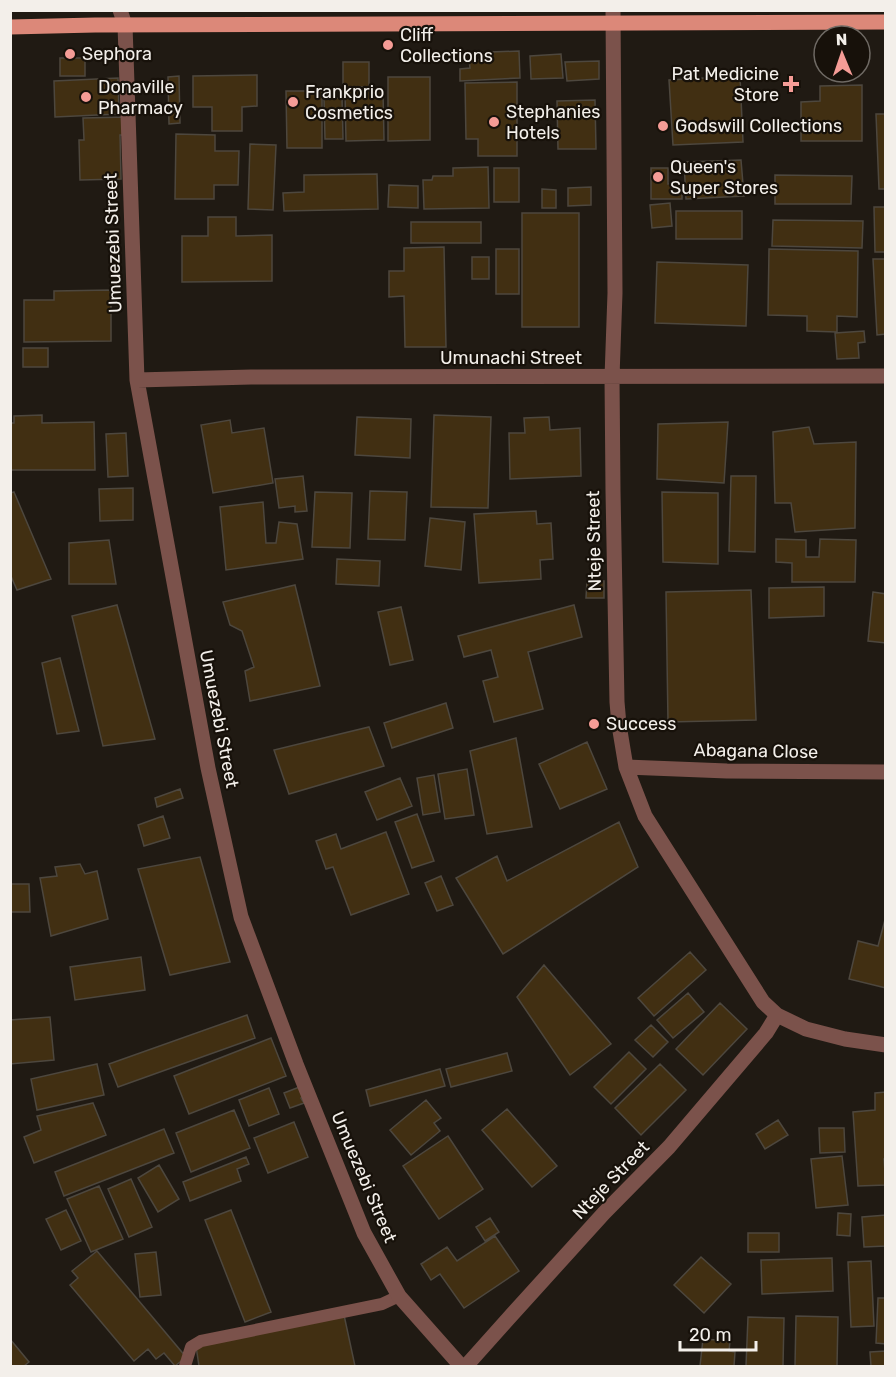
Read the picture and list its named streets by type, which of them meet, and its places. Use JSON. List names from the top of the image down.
{
  "streets": {
    "street": [
      "Umuezebi Street",
      "Umunachi Street",
      "Nteje Street",
      "Abagana Close"
    ]
  },
  "crossings": [
    ["Umuezebi Street", "Umunachi Street"],
    ["Umunachi Street", "Nteje Street"],
    ["Nteje Street", "Abagana Close"]
  ],
  "places": {
    "other": [
      "Cliff Collections",
      "Sephora",
      "Donaville Pharmacy",
      "Frankprio Cosmetics",
      "Stephanies Hotels",
      "Godswill Collections",
      "Queen's Super Stores",
      "Success"
    ],
    "health": ["Pat Medicine Store"]
  },
  "scale_bar": "20 m",
  "north": "top"
}
